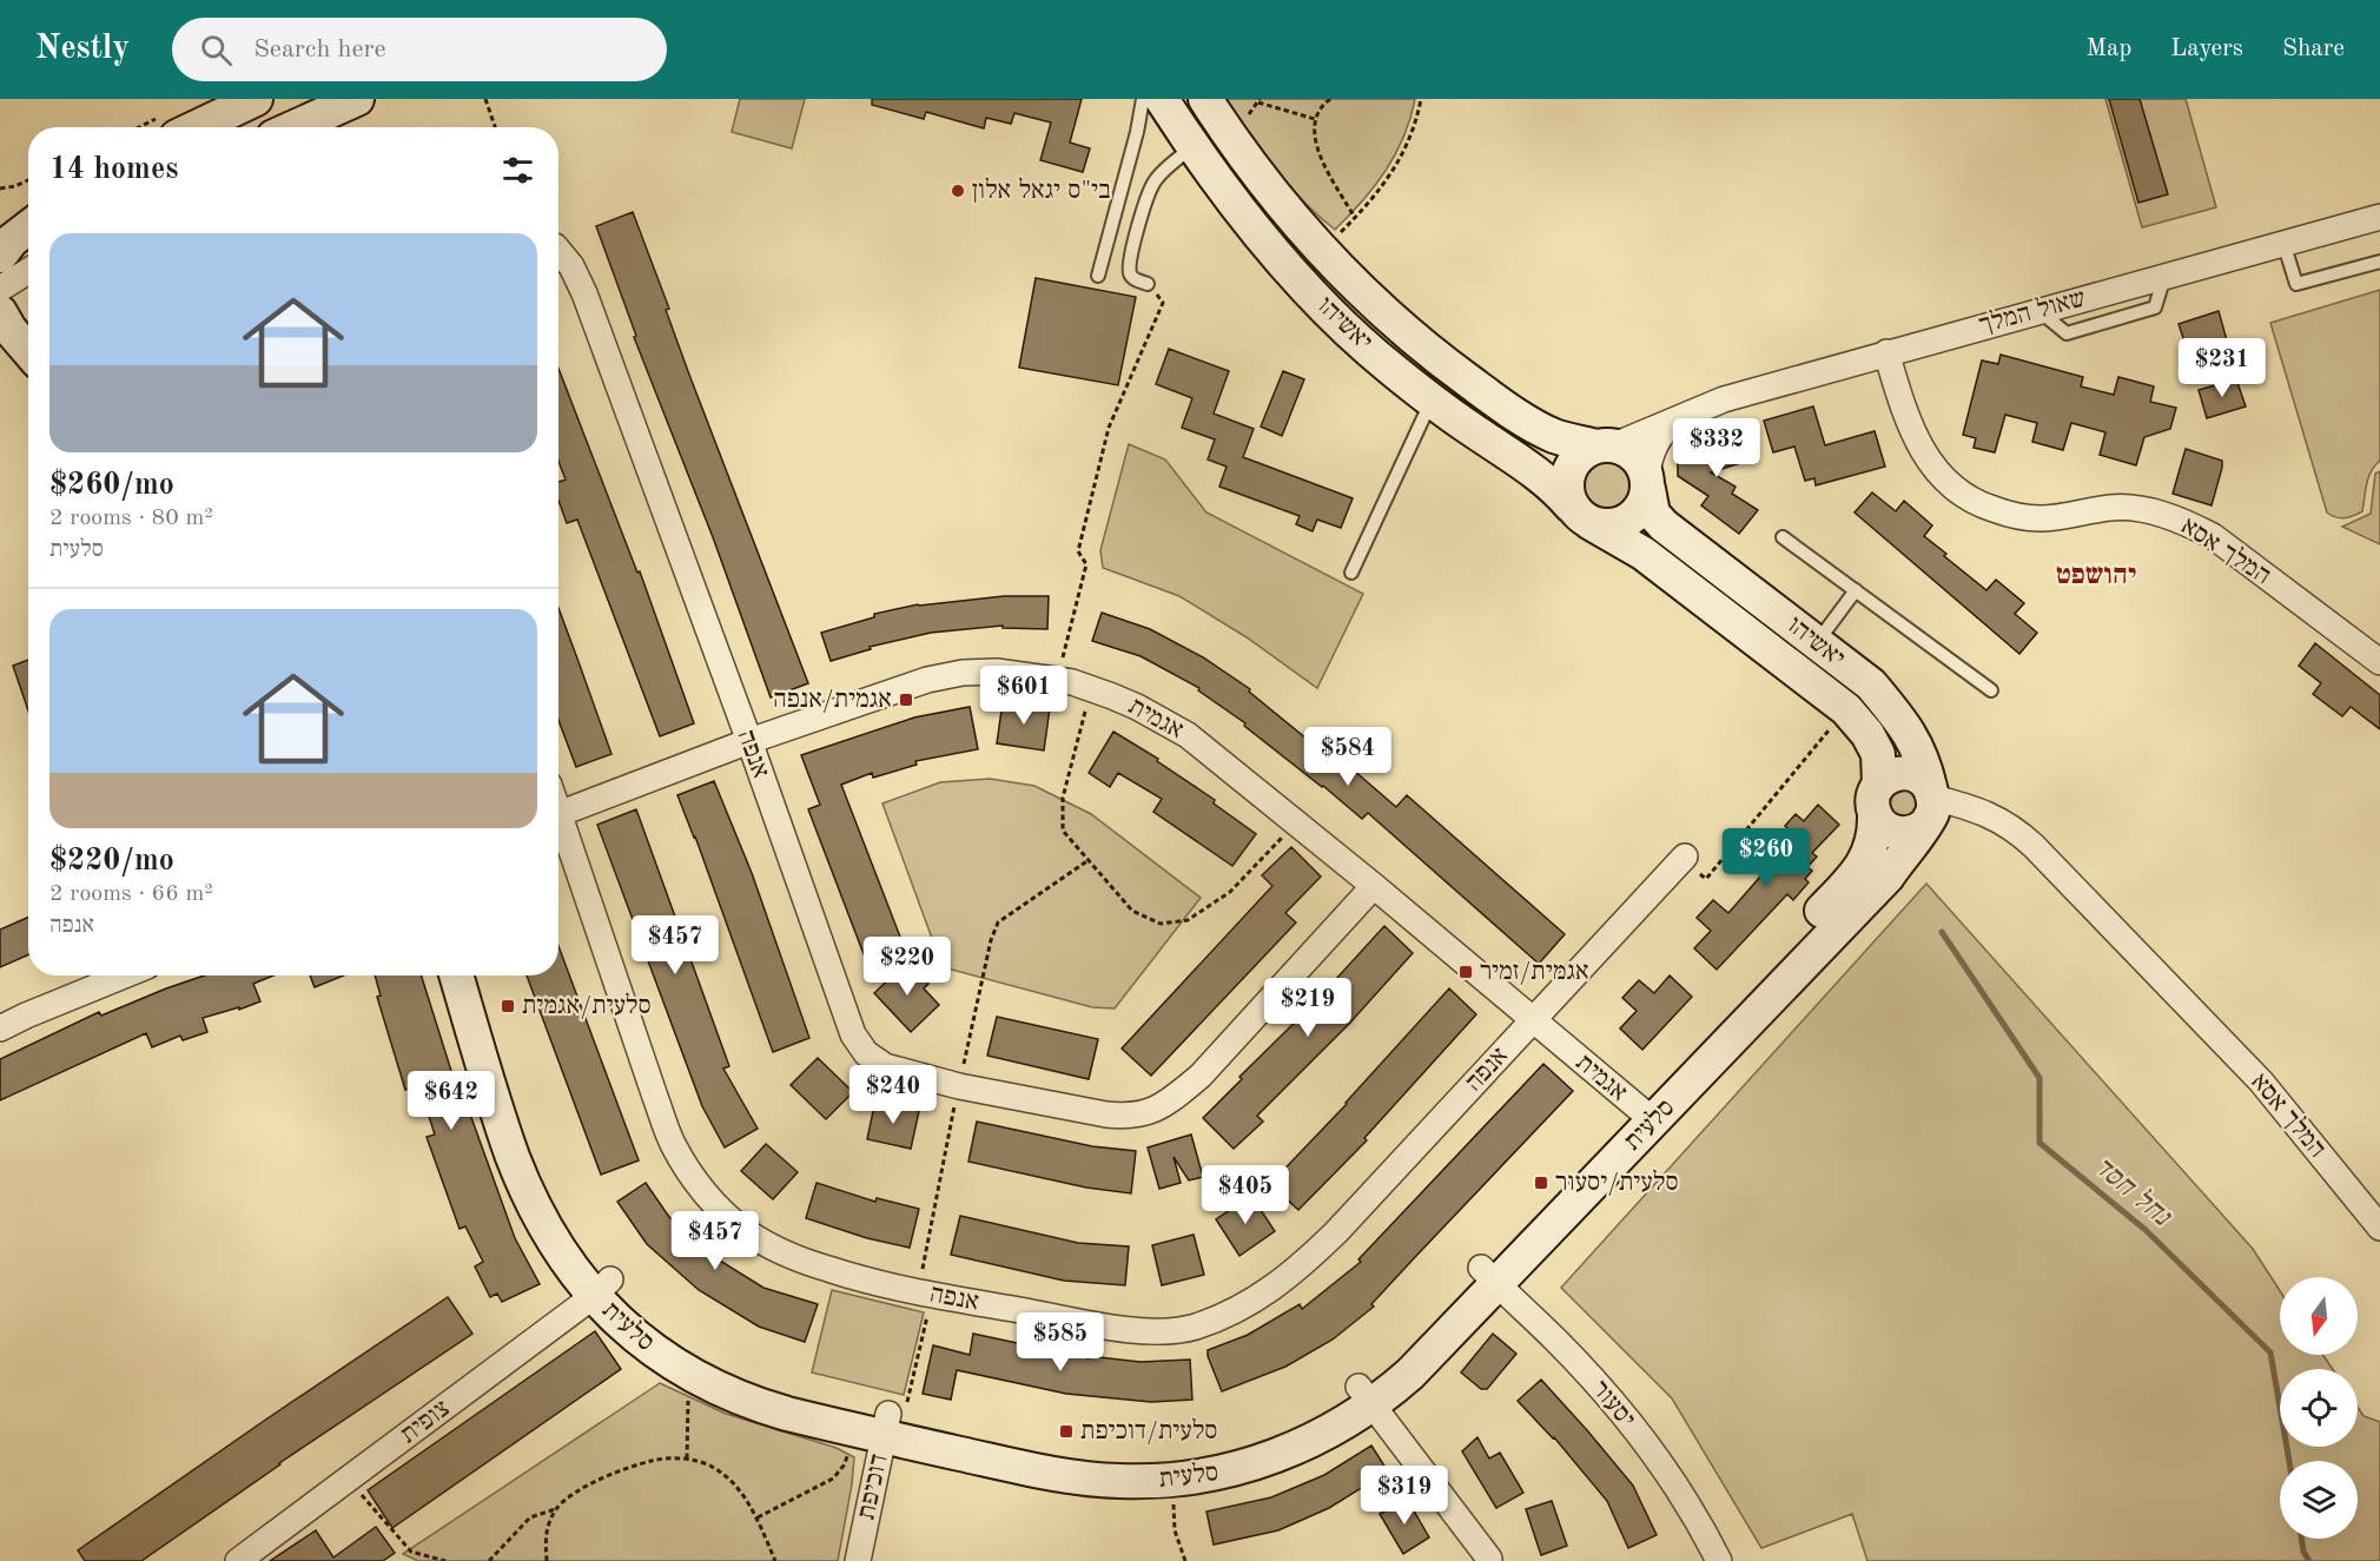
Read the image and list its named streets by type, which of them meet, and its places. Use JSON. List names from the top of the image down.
{
  "streets": {
    "street": [
      "שאול המלך",
      "יאשיהו",
      "המלך אסא",
      "אגמית",
      "אנפה",
      "סלעית",
      "יסעור",
      "צופית",
      "דוכיפת"
    ]
  },
  "crossings": [
    ["שאול המלך", "יאשיהו"],
    ["שאול המלך", "המלך אסא"],
    ["יאשיהו", "המלך אסא"],
    ["יאשיהו", "סלעית"],
    ["המלך אסא", "סלעית"],
    ["אגמית", "אנפה"],
    ["אגמית", "סלעית"],
    ["סלעית", "יסעור"],
    ["סלעית", "צופית"],
    ["סלעית", "דוכיפת"]
  ],
  "districts": ["יהושפט"],
  "water": ["נחל חסד"],
  "places": {
    "other": ["בי\"ס יגאל אלון"],
    "transit": [
      "אגמית/אנפה",
      "אגמית/זמיר",
      "סלעית/אגמית",
      "סלעית/יסעור",
      "סלעית/דוכיפת"
    ]
  },
  "north": "bottom",
  "page": {
    "header": "Nestly",
    "search": "Search here",
    "nav": ["Map", "Layers", "Share"],
    "heading": "14 homes",
    "list": [
      {
        "name": "$260/mo",
        "note": "2 rooms · 80 m² · סלעית"
      },
      {
        "name": "$220/mo",
        "note": "2 rooms · 66 m² · אנפה"
      }
    ],
    "price": [
      "$231",
      "$332",
      "$601",
      "$584",
      "$260",
      "$457",
      "$220",
      "$219",
      "$240",
      "$642",
      "$405",
      "$457",
      "$585",
      "$319"
    ]
  }
}
